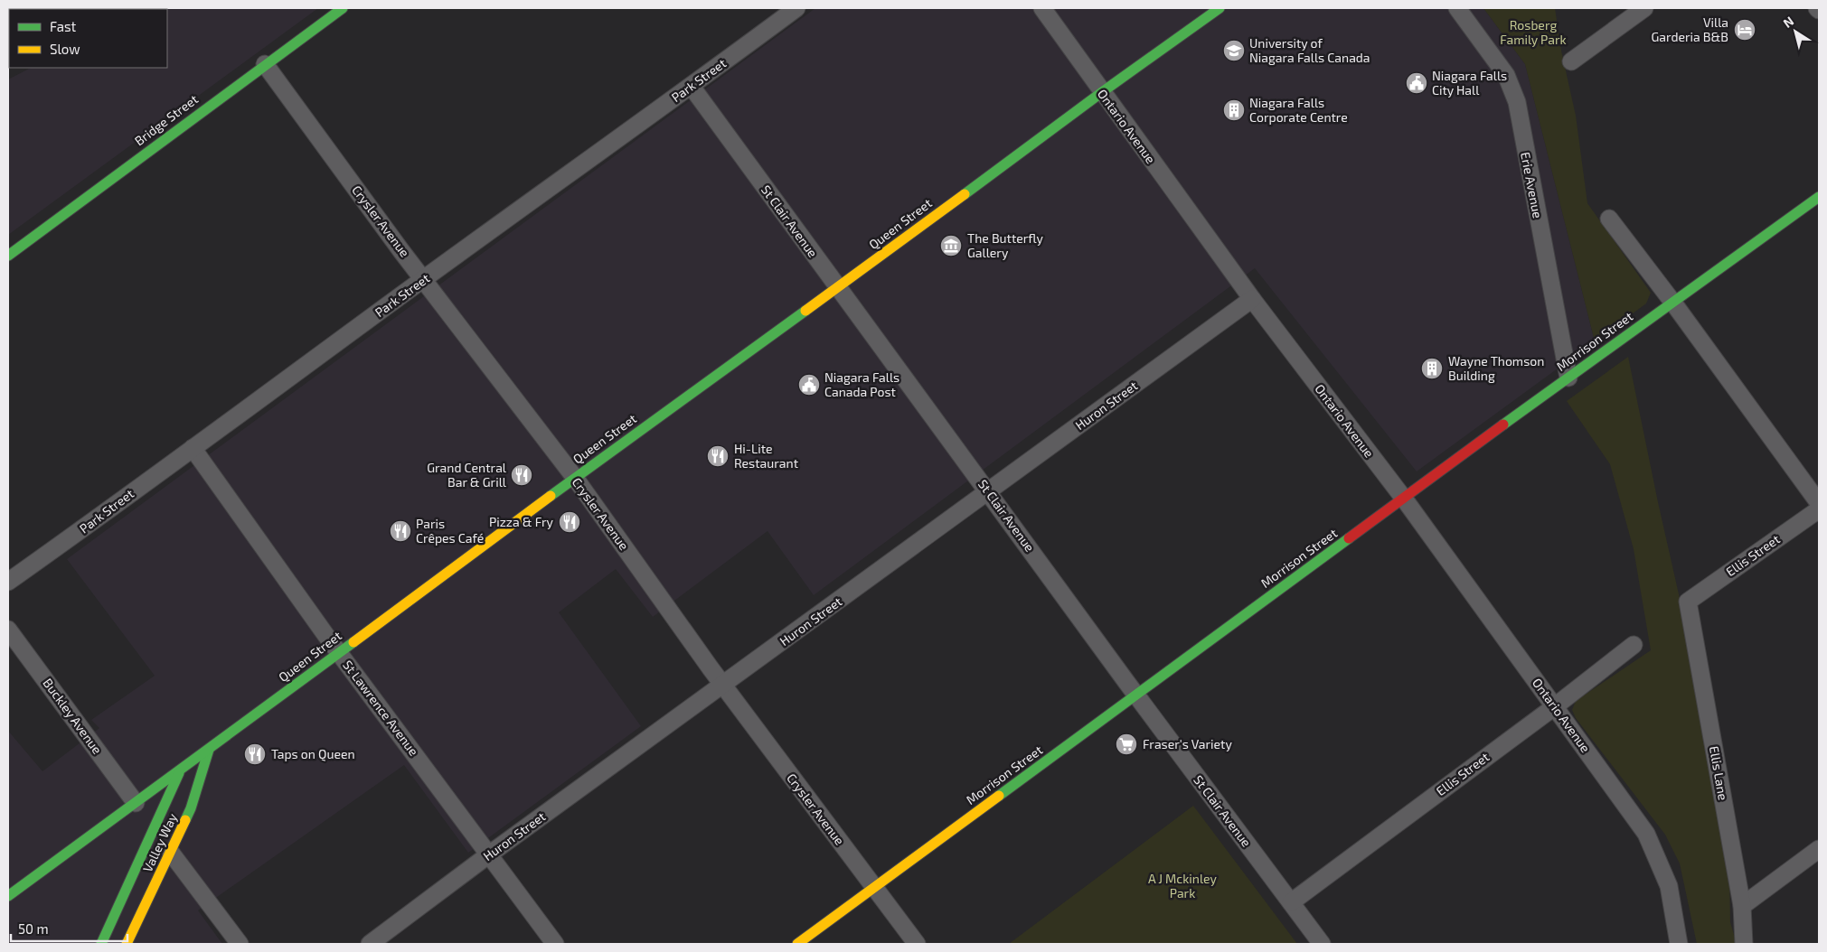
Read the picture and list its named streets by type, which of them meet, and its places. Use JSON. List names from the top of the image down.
{
  "streets": {
    "street": [
      "Park Street",
      "Bridge Street",
      "Ontario Avenue",
      "Erie Avenue",
      "Crysler Avenue",
      "St Clair Avenue",
      "Queen Street",
      "Morrison Street",
      "Huron Street",
      "Ellis Street",
      "St Lawrence Avenue",
      "Buckley Avenue",
      "Ellis Lane",
      "Valley Way"
    ]
  },
  "crossings": [
    ["Park Street", "Crysler Avenue"],
    ["Park Street", "St Clair Avenue"],
    ["Park Street", "St Lawrence Avenue"],
    ["Bridge Street", "Crysler Avenue"],
    ["Ontario Avenue", "Queen Street"],
    ["Ontario Avenue", "Morrison Street"],
    ["Ontario Avenue", "Huron Street"],
    ["Ontario Avenue", "Ellis Street"],
    ["Erie Avenue", "Morrison Street"],
    ["Crysler Avenue", "Queen Street"],
    ["Crysler Avenue", "Morrison Street"],
    ["Crysler Avenue", "Huron Street"],
    ["St Clair Avenue", "Queen Street"],
    ["St Clair Avenue", "Morrison Street"],
    ["St Clair Avenue", "Huron Street"],
    ["St Clair Avenue", "Ellis Street"],
    ["Queen Street", "St Lawrence Avenue"],
    ["Queen Street", "Buckley Avenue"],
    ["Queen Street", "Valley Way"],
    ["Huron Street", "St Lawrence Avenue"],
    ["Ellis Street", "Ellis Lane"]
  ],
  "parks": ["Rosberg Family Park", "A J Mckinley Park"],
  "places": {
    "hotel": ["Villa Garderia B&B"],
    "school or university": ["University of Niagara Falls Canada"],
    "public building": ["Niagara Falls City Hall", "Niagara Falls Canada Post"],
    "building": ["Niagara Falls Corporate Centre", "Wayne Thomson Building"],
    "museum": ["The Butterfly Gallery"],
    "restaurant": [
      "Hi-Lite Restaurant",
      "Grand Central Bar & Grill",
      "Pizza & Fry",
      "Paris Crêpes Café",
      "Taps on Queen"
    ],
    "supermarket": ["Fraser's Variety"]
  },
  "legend": ["Fast", "Slow"],
  "scale_bar": "50 m",
  "north": "top left"
}
